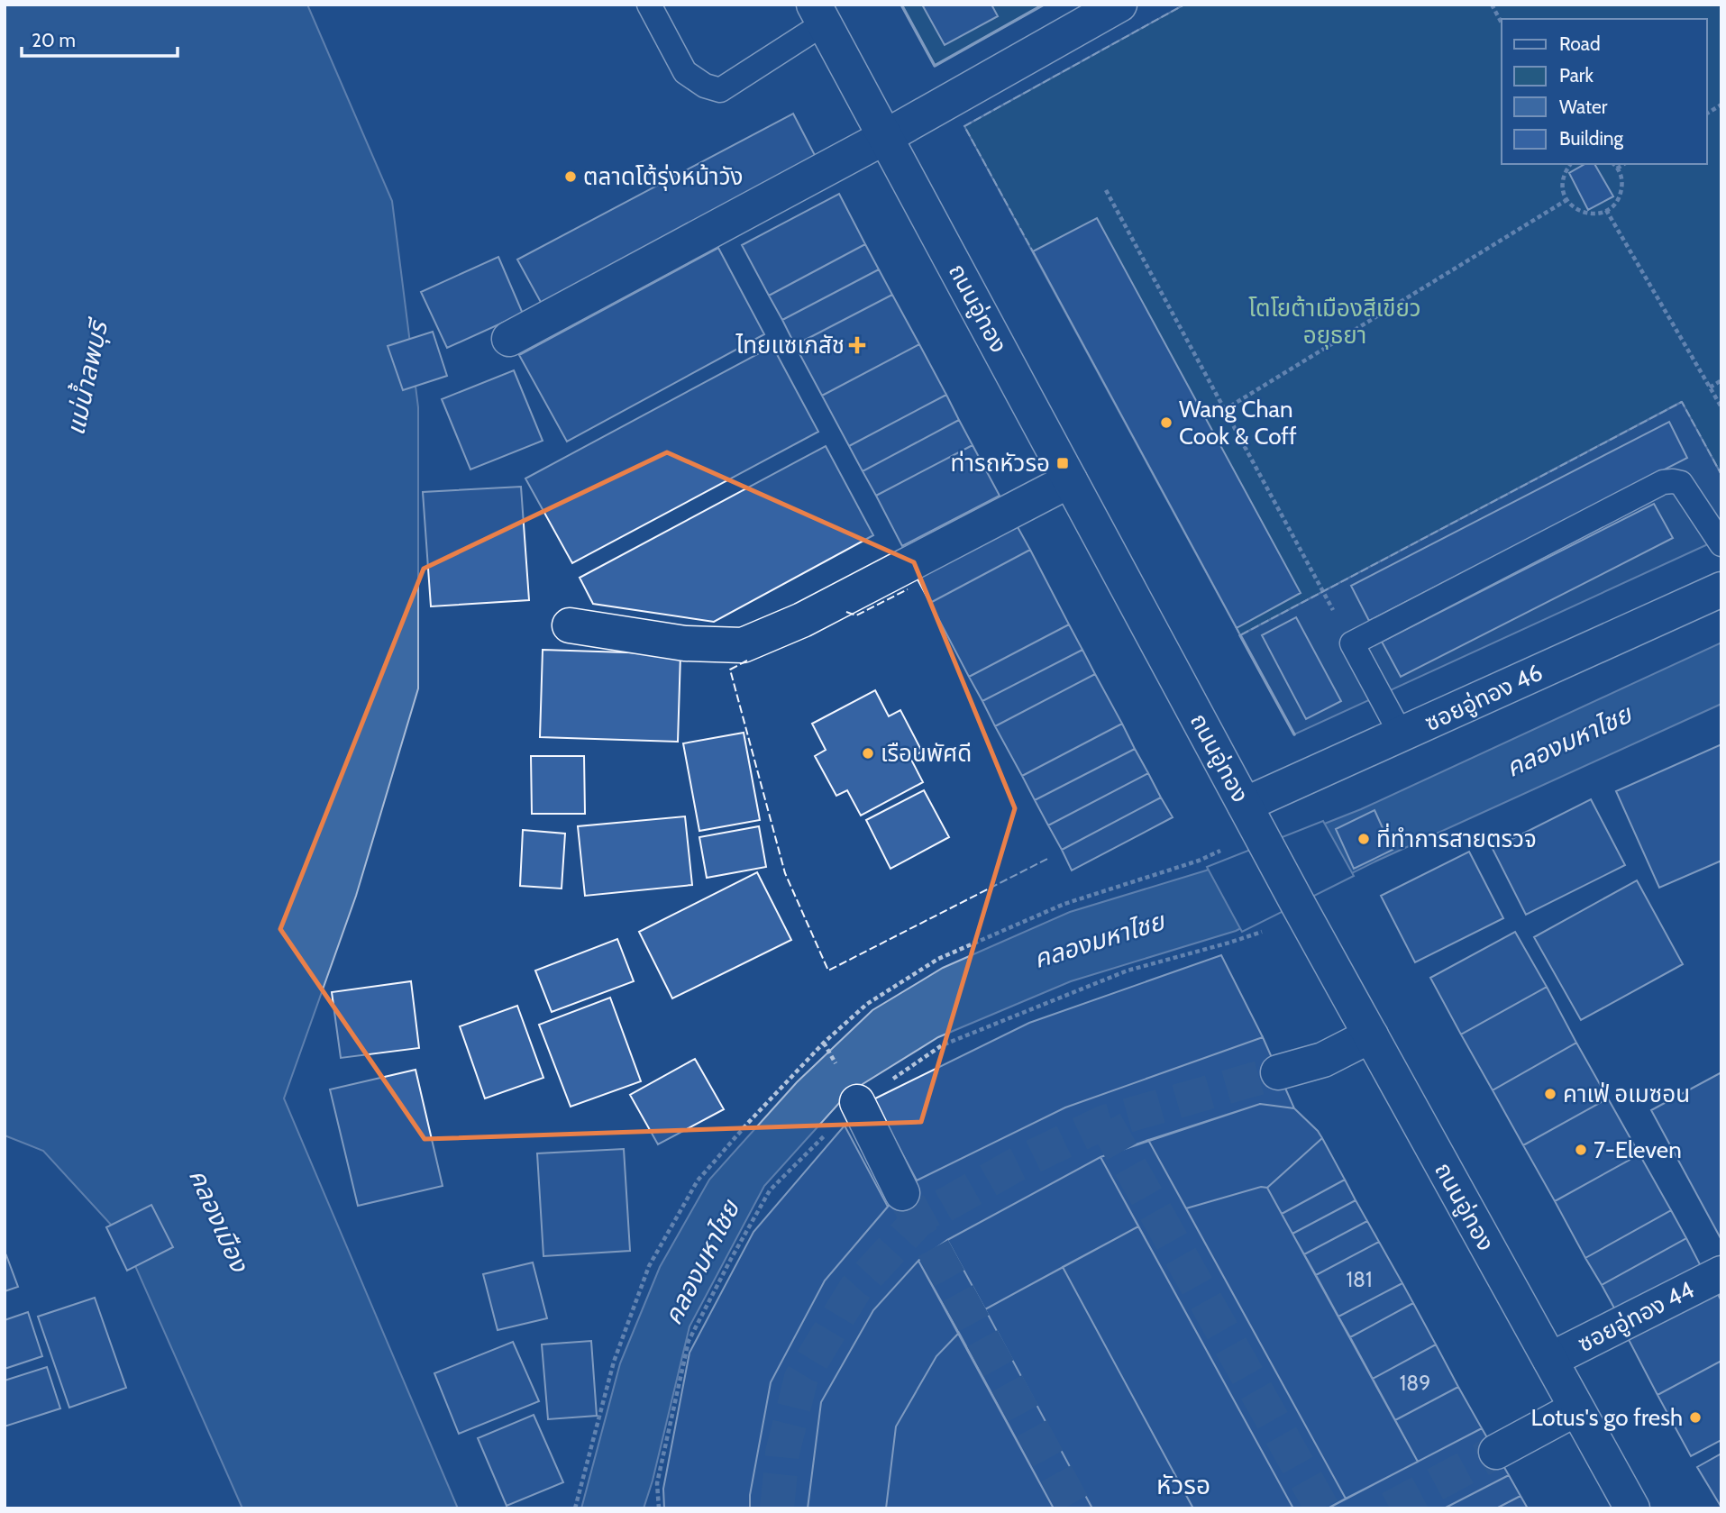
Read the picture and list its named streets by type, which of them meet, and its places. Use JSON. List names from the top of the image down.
{
  "streets": {
    "street": ["ถนนอู่ทอง", "ซอยอู่ทอง 46", "ซอยอู่ทอง 44"]
  },
  "crossings": [
    ["ถนนอู่ทอง", "ซอยอู่ทอง 46"],
    ["ถนนอู่ทอง", "ซอยอู่ทอง 44"]
  ],
  "districts": ["หัวรอ"],
  "water": ["แม่น้ำลพบุรี", "คลองมหาไชย", "คลองเมือง"],
  "parks": ["โตโยต้าเมืองสีเขียว อยุธยา"],
  "places": {
    "other": [
      "ตลาดโต้รุ่งหน้าวัง",
      "Wang Chan Cook & Coff",
      "เรือนพัศดี",
      "ที่ทำการสายตรวจ",
      "คาเฟ่ อเมซอน",
      "7-Eleven",
      "Lotus's go fresh"
    ],
    "health": ["ไทยแซเภสัช"],
    "transit": ["ท่ารถหัวรอ"]
  },
  "house_numbers": ["181", "189"],
  "legend": [
    "Road",
    "Park",
    "Water",
    "Building"
  ],
  "scale_bar": "20 m"
}
